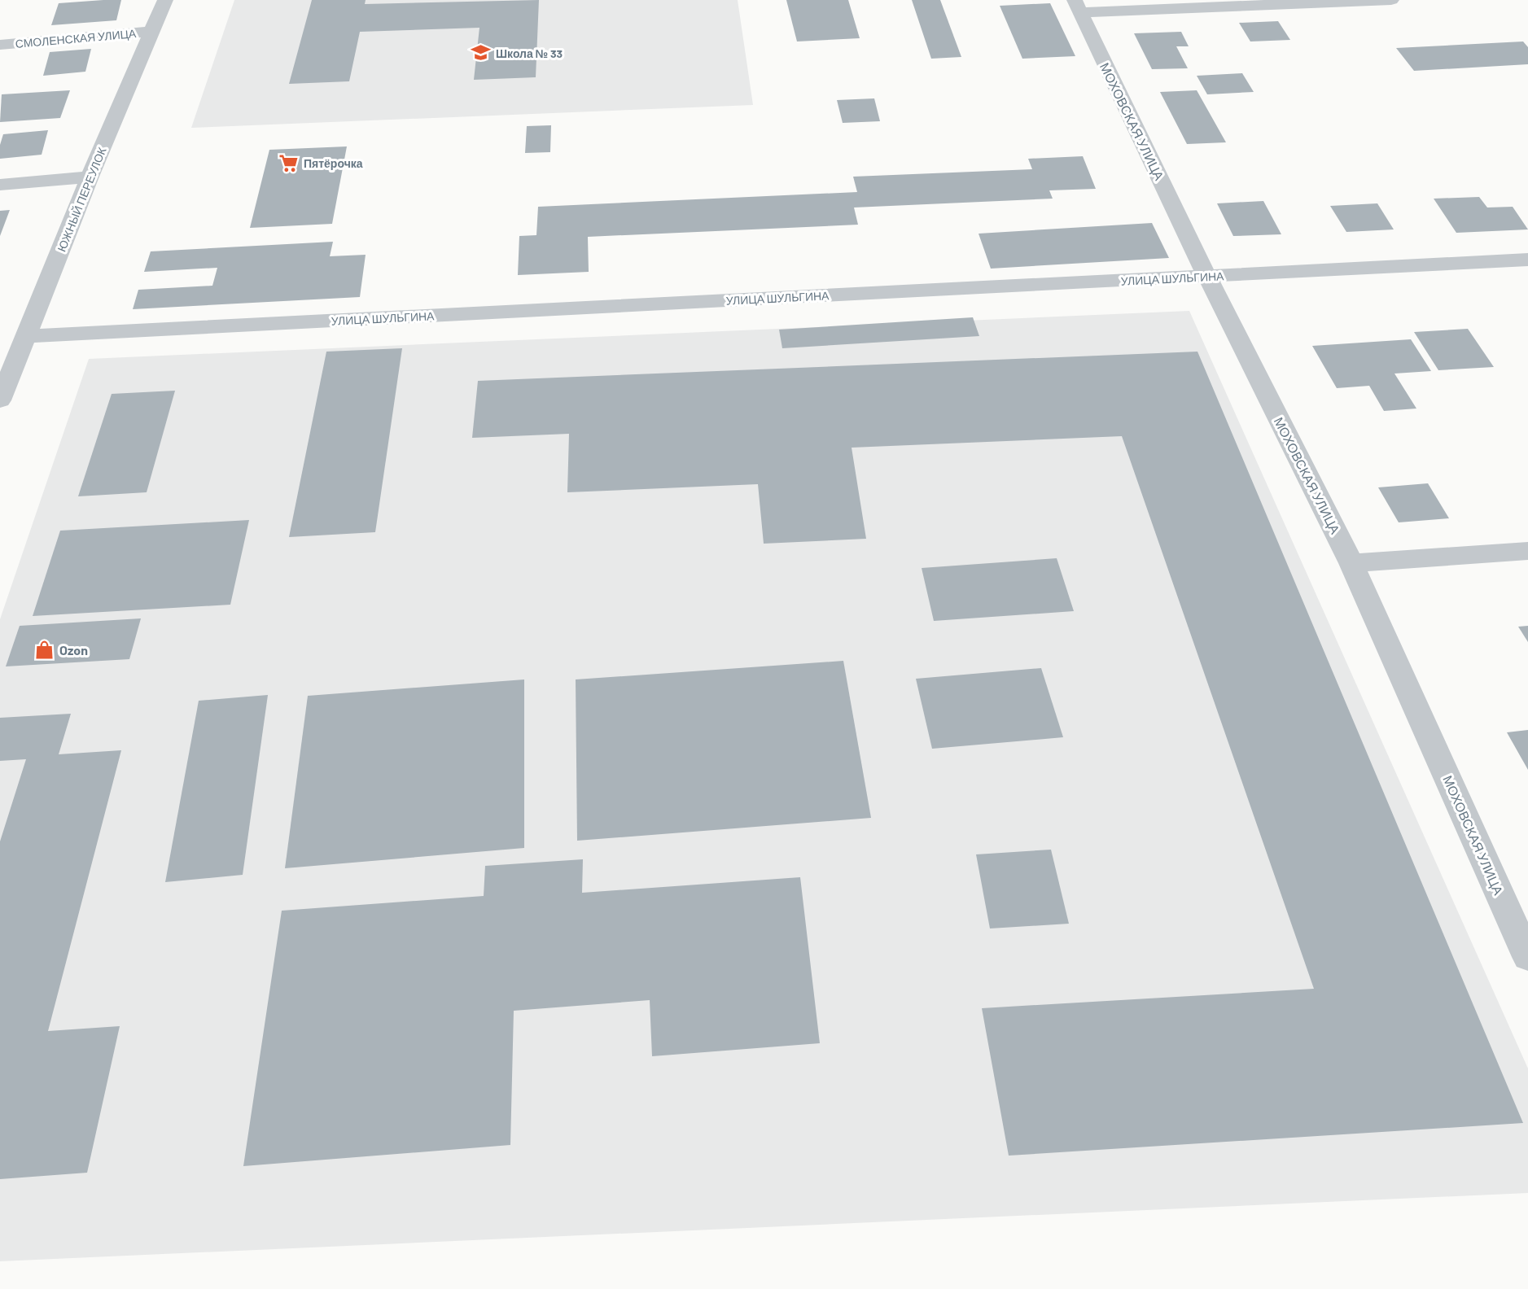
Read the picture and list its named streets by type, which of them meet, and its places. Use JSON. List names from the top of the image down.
{
  "streets": {
    "street": [
      "СМОЛЕНСКАЯ УЛИЦА",
      "МОХОВСКАЯ УЛИЦА",
      "ЮЖНЫЙ ПЕРЕУЛОК",
      "УЛИЦА ШУЛЬГИНА"
    ]
  },
  "crossings": [
    ["СМОЛЕНСКАЯ УЛИЦА", "ЮЖНЫЙ ПЕРЕУЛОК"],
    ["МОХОВСКАЯ УЛИЦА", "УЛИЦА ШУЛЬГИНА"],
    ["ЮЖНЫЙ ПЕРЕУЛОК", "УЛИЦА ШУЛЬГИНА"]
  ],
  "places": {
    "school or university": ["Школа № 33"],
    "supermarket": ["Пятёрочка"],
    "shop": ["Ozon"]
  }
}
